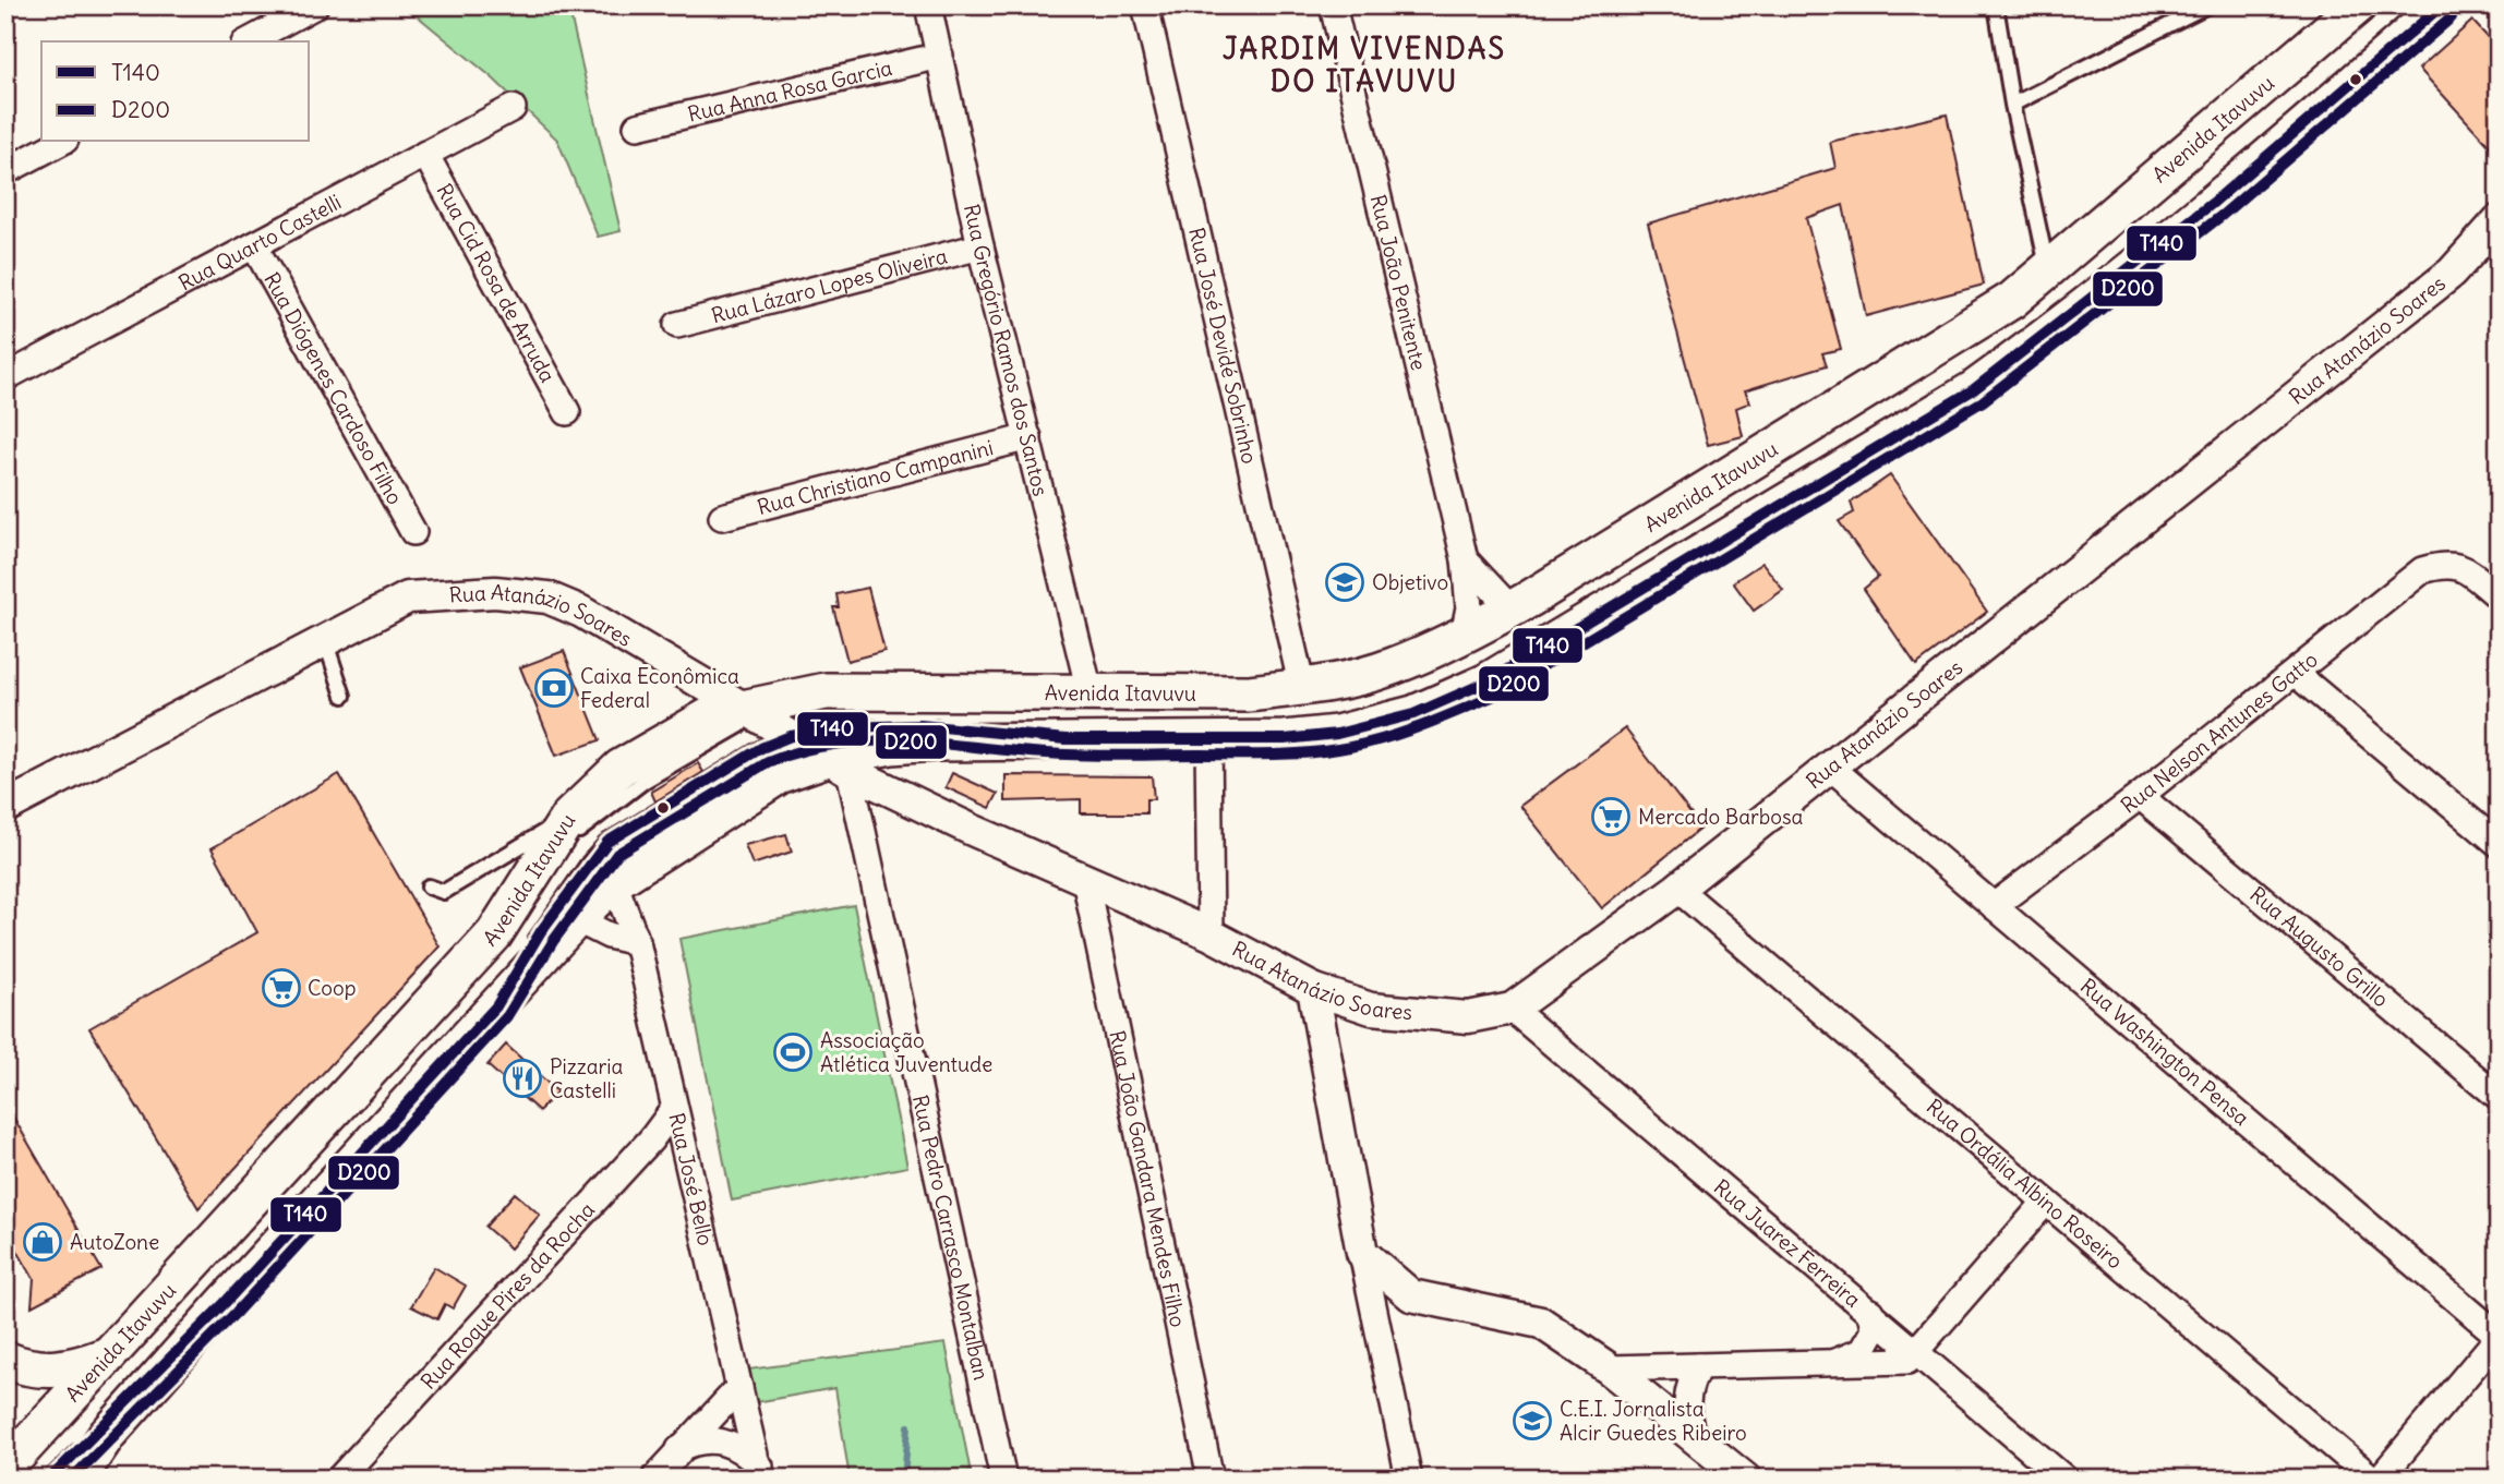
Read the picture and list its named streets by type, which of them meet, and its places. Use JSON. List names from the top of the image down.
{
  "streets": {
    "main road": ["Avenida Itavuvu"],
    "street": [
      "Rua Anna Rosa Garcia",
      "Rua Quarto Castelli",
      "Rua João Penitente",
      "Rua Cid Rosa de Arruda",
      "Rua Lázaro Lopes Oliveira",
      "Rua Atanázio Soares",
      "Rua José Devidé Sobrinho",
      "Rua Gregório Ramos dos Santos",
      "Rua Diógenes Cardoso Filho",
      "Rua Christiano Campanini",
      "Rua Nelson Antunes Gatto",
      "Rua Augusto Grillo",
      "Rua Washington Pensa",
      "Rua João Gandara Mendes Filho",
      "Rua José Bello",
      "Rua Ordália Albino Roseiro",
      "Rua Pedro Carrasco Montalban",
      "Rua Juarez Ferreira",
      "Rua Roque Pires da Rocha"
    ]
  },
  "crossings": [
    ["Rua Anna Rosa Garcia", "Rua Gregório Ramos dos Santos"],
    ["Avenida Itavuvu", "Rua João Penitente"],
    ["Avenida Itavuvu", "Rua Atanázio Soares"],
    ["Avenida Itavuvu", "Rua José Devidé Sobrinho"],
    ["Avenida Itavuvu", "Rua Gregório Ramos dos Santos"],
    ["Rua Quarto Castelli", "Rua Cid Rosa de Arruda"],
    ["Rua Quarto Castelli", "Rua Diógenes Cardoso Filho"],
    ["Rua Lázaro Lopes Oliveira", "Rua Gregório Ramos dos Santos"],
    ["Rua Atanázio Soares", "Rua Washington Pensa"],
    ["Rua Atanázio Soares", "Rua João Gandara Mendes Filho"],
    ["Rua Atanázio Soares", "Rua Ordália Albino Roseiro"],
    ["Rua Atanázio Soares", "Rua Pedro Carrasco Montalban"],
    ["Rua Atanázio Soares", "Rua Juarez Ferreira"],
    ["Rua Gregório Ramos dos Santos", "Rua Christiano Campanini"],
    ["Rua Nelson Antunes Gatto", "Rua Augusto Grillo"],
    ["Rua Nelson Antunes Gatto", "Rua Washington Pensa"],
    ["Rua José Bello", "Rua Roque Pires da Rocha"]
  ],
  "districts": ["JARDIM VIVENDAS DO ITAVUVU"],
  "places": {
    "school or university": ["Objetivo", "C.E.I. Jornalista Alcir Guedes Ribeiro"],
    "bank": ["Caixa Econômica Federal"],
    "supermarket": ["Mercado Barbosa", "Coop"],
    "sports": ["Associação Atlética Juventude"],
    "restaurant": ["Pizzaria Castelli"],
    "shop": ["AutoZone"]
  },
  "lines": ["transit line T140", "transit line D200"],
  "legend": ["T140", "D200"]
}
